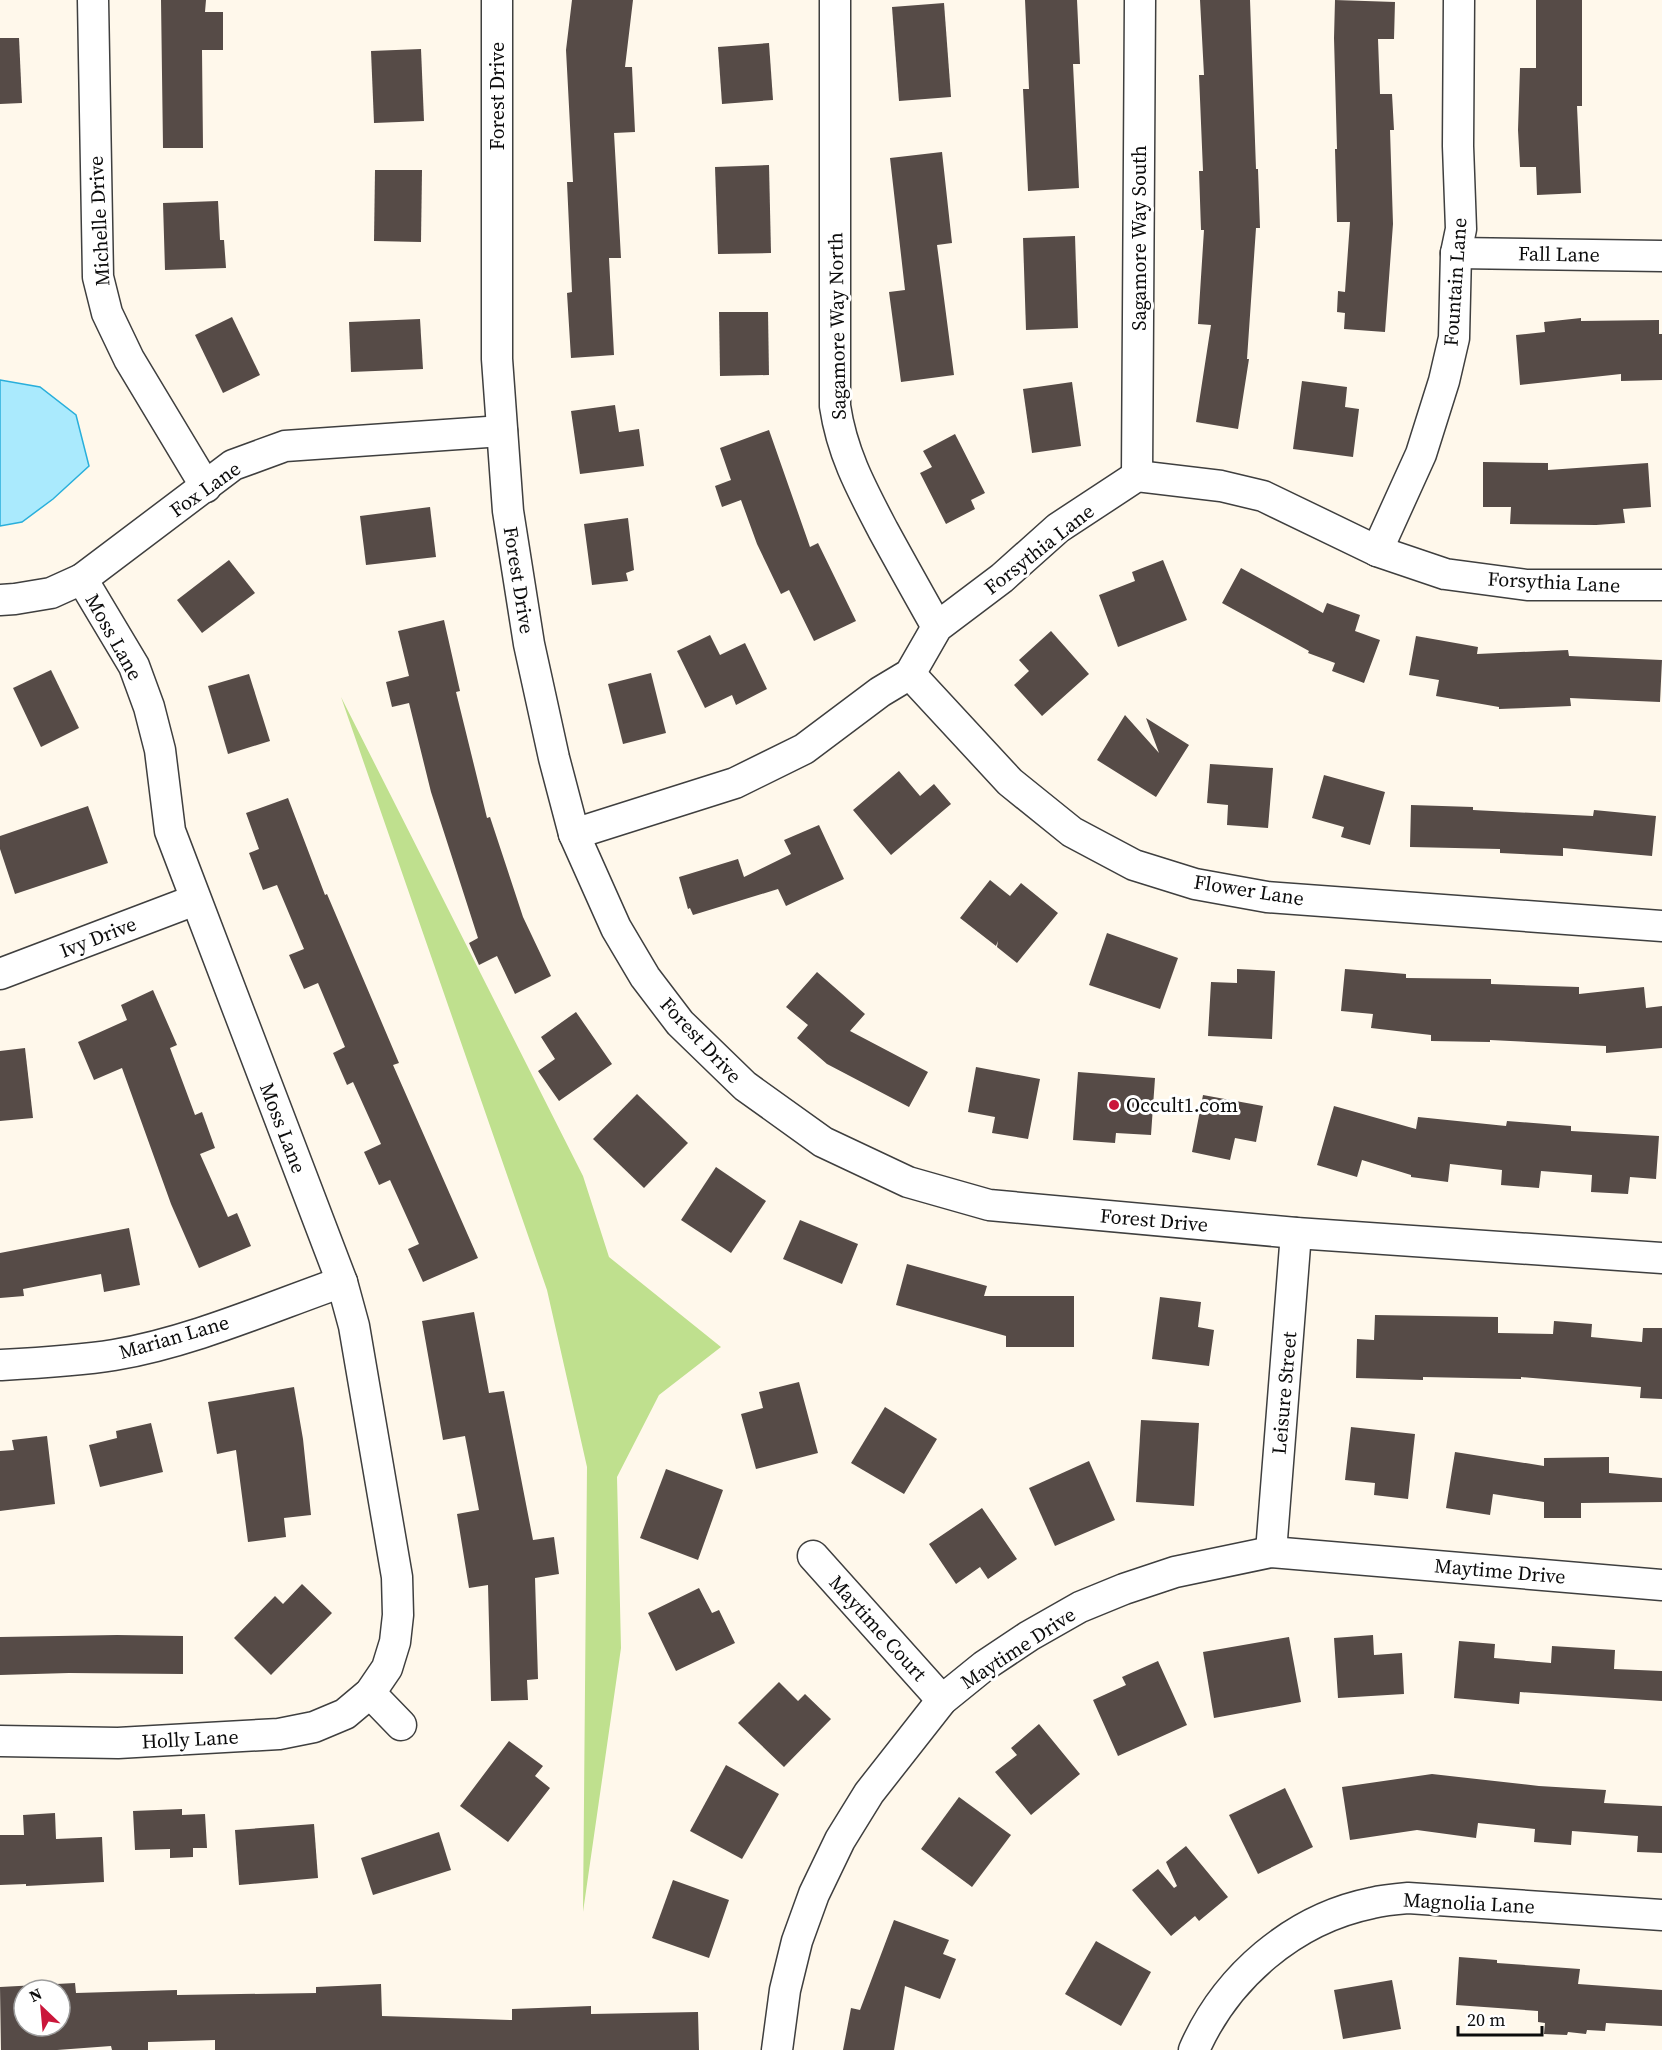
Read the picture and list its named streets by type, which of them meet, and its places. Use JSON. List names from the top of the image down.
{
  "streets": {
    "street": [
      "Forest Drive",
      "Michelle Drive",
      "Sagamore Way South",
      "Fall Lane",
      "Fountain Lane",
      "Sagamore Way North",
      "Fox Lane",
      "Forsythia Lane",
      "Moss Lane",
      "Flower Lane",
      "Ivy Drive",
      "Marian Lane",
      "Leisure Street",
      "Maytime Drive",
      "Maytime Court",
      "Holly Lane",
      "Magnolia Lane"
    ]
  },
  "crossings": [
    ["Forest Drive", "Fox Lane"],
    ["Forest Drive", "Forsythia Lane"],
    ["Forest Drive", "Leisure Street"],
    ["Michelle Drive", "Fox Lane"],
    ["Sagamore Way South", "Forsythia Lane"],
    ["Fall Lane", "Fountain Lane"],
    ["Fountain Lane", "Forsythia Lane"],
    ["Sagamore Way North", "Forsythia Lane"],
    ["Fox Lane", "Moss Lane"],
    ["Forsythia Lane", "Flower Lane"],
    ["Moss Lane", "Ivy Drive"],
    ["Moss Lane", "Marian Lane"],
    ["Moss Lane", "Holly Lane"],
    ["Leisure Street", "Maytime Drive"],
    ["Maytime Drive", "Maytime Court"]
  ],
  "places": ["Occult1.com"],
  "scale_bar": "20 m",
  "north": "top left"
}
